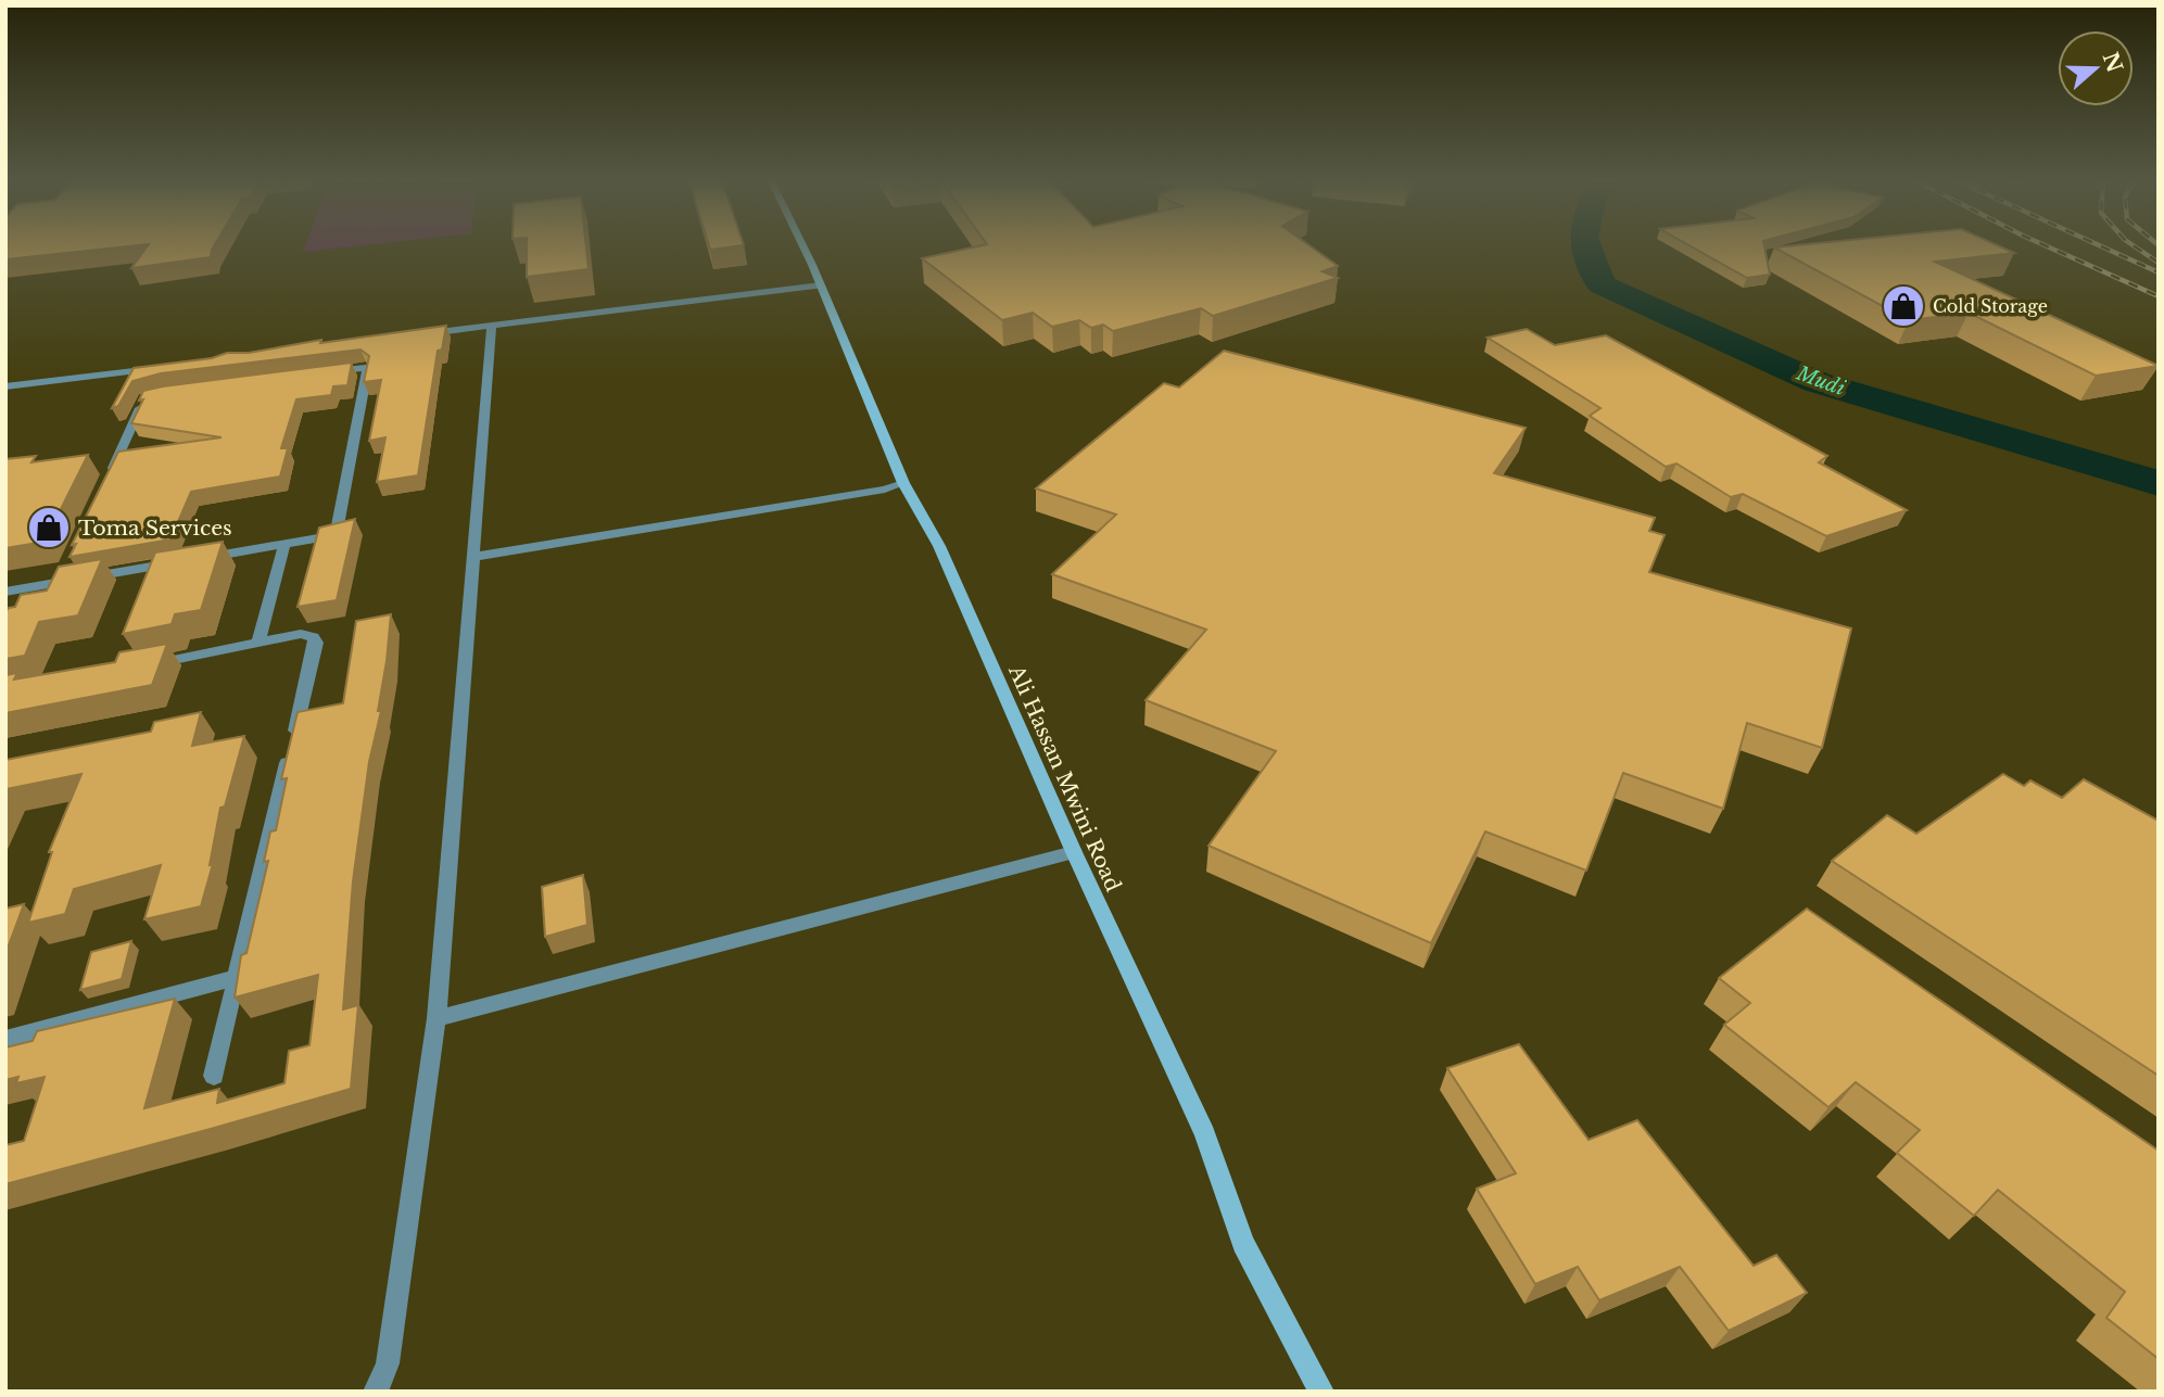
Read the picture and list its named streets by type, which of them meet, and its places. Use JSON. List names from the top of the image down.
{
  "streets": {
    "main road": ["Ali Hassan Mwini Road"]
  },
  "water": ["Mudi"],
  "places": {
    "shop": ["Cold Storage", "Toma Services"]
  },
  "north": "right"
}
